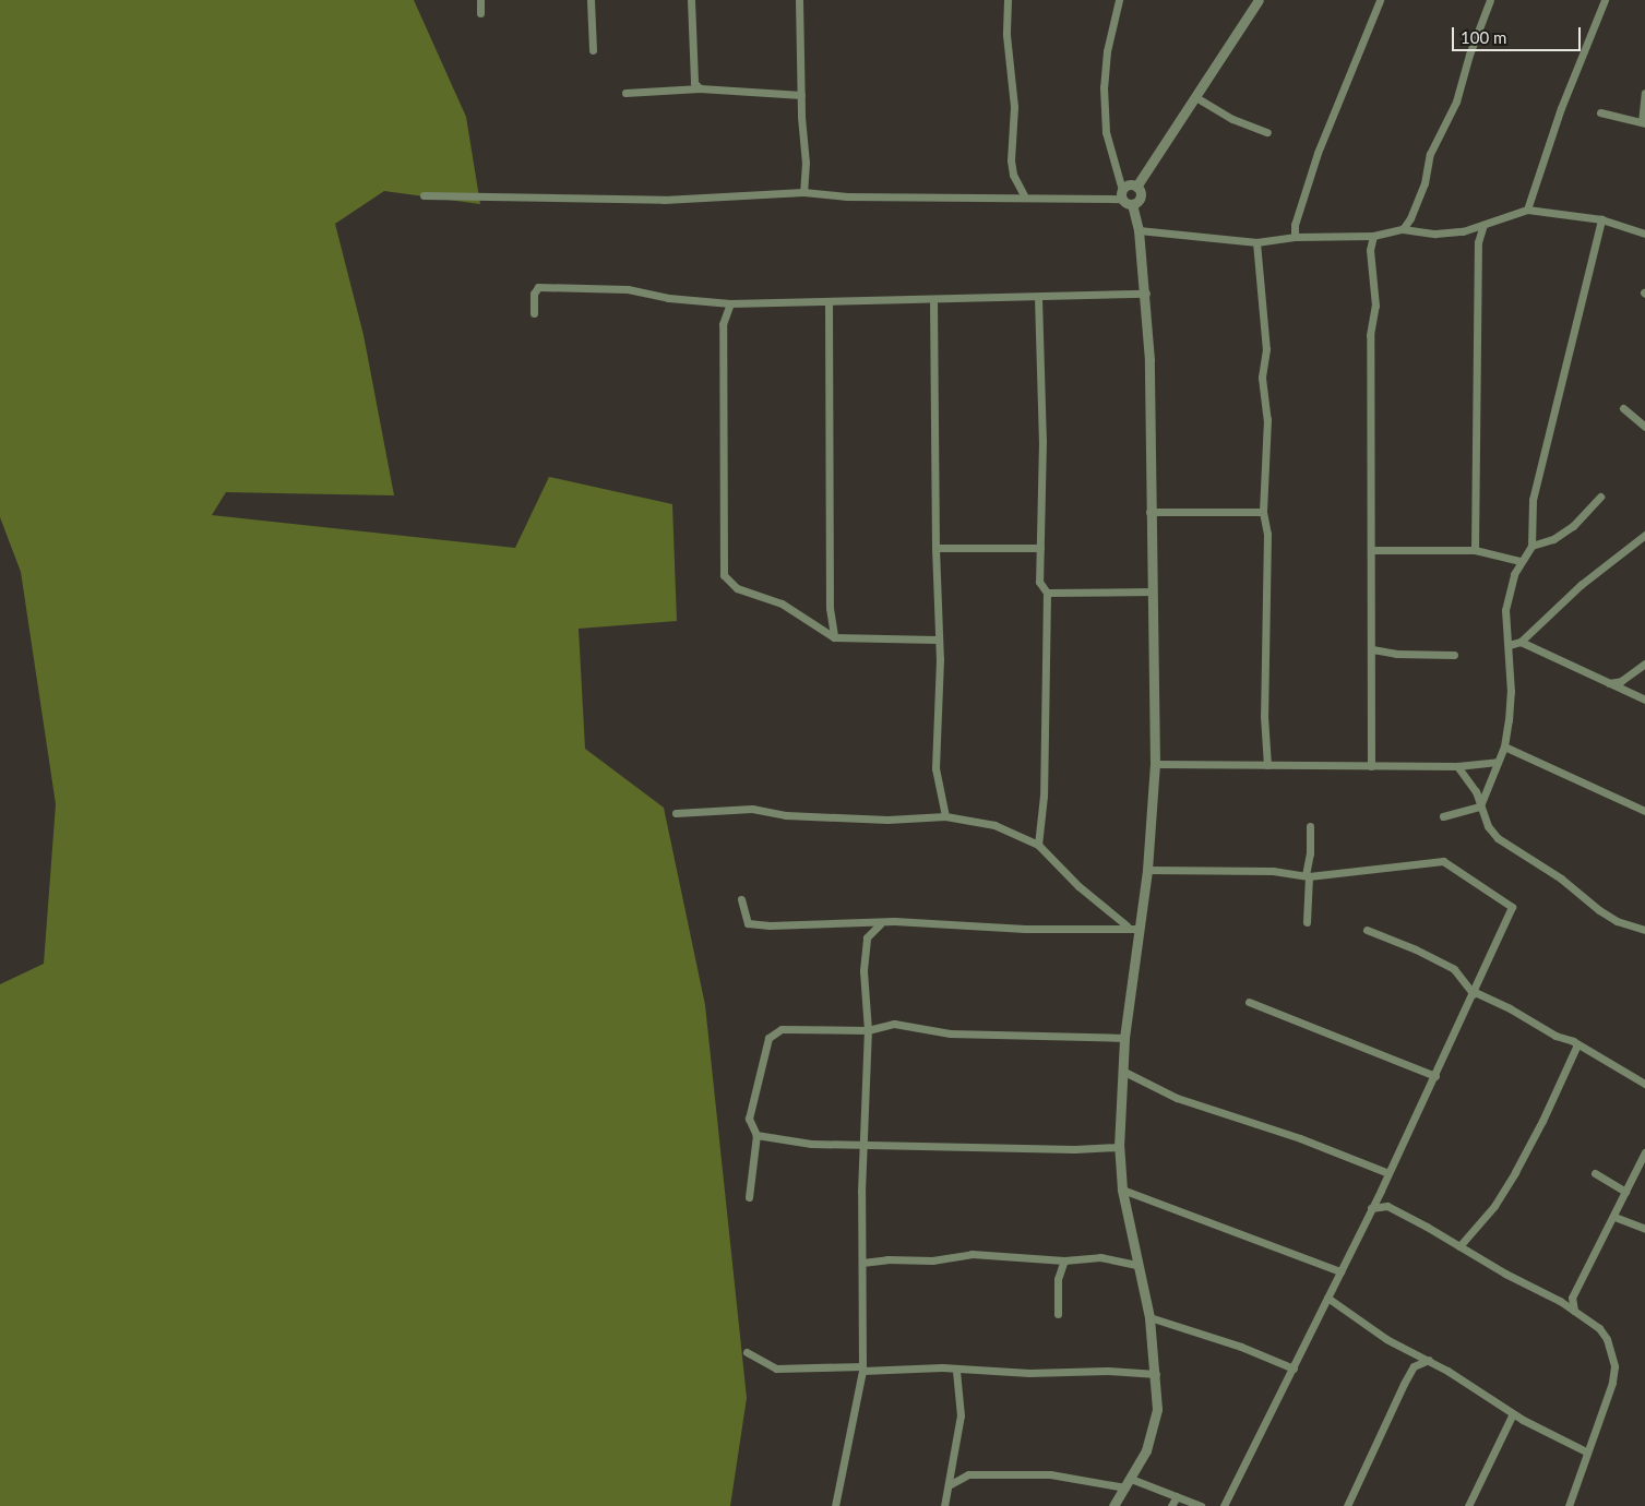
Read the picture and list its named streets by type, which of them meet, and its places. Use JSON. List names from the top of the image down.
{
  "scale_bar": "100 m"
}
